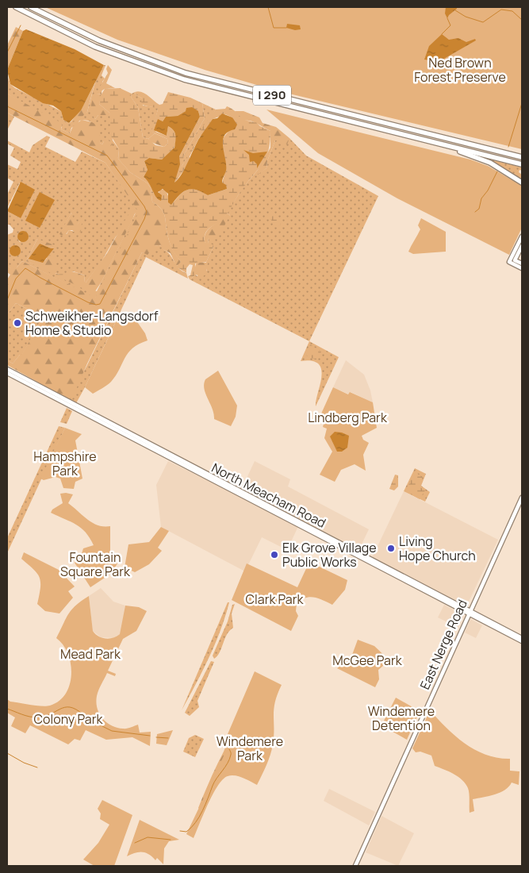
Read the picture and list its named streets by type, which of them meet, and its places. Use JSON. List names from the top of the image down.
{
  "streets": {
    "highway": ["I 290"],
    "main road": ["North Meacham Road", "East Nerge Road"]
  },
  "crossings": [
    ["North Meacham Road", "East Nerge Road"]
  ],
  "parks": [
    "Ned Brown Forest Preserve",
    "Lindberg Park",
    "Hampshire Park",
    "Fountain Square Park",
    "Clark Park",
    "Mead Park",
    "McGee Park",
    "Windemere Detention",
    "Colony Park",
    "Windemere Park"
  ],
  "places": ["Schweikher-Langsdorf Home & Studio", "Living Hope Church", "Elk Grove Village Public Works"]
}
